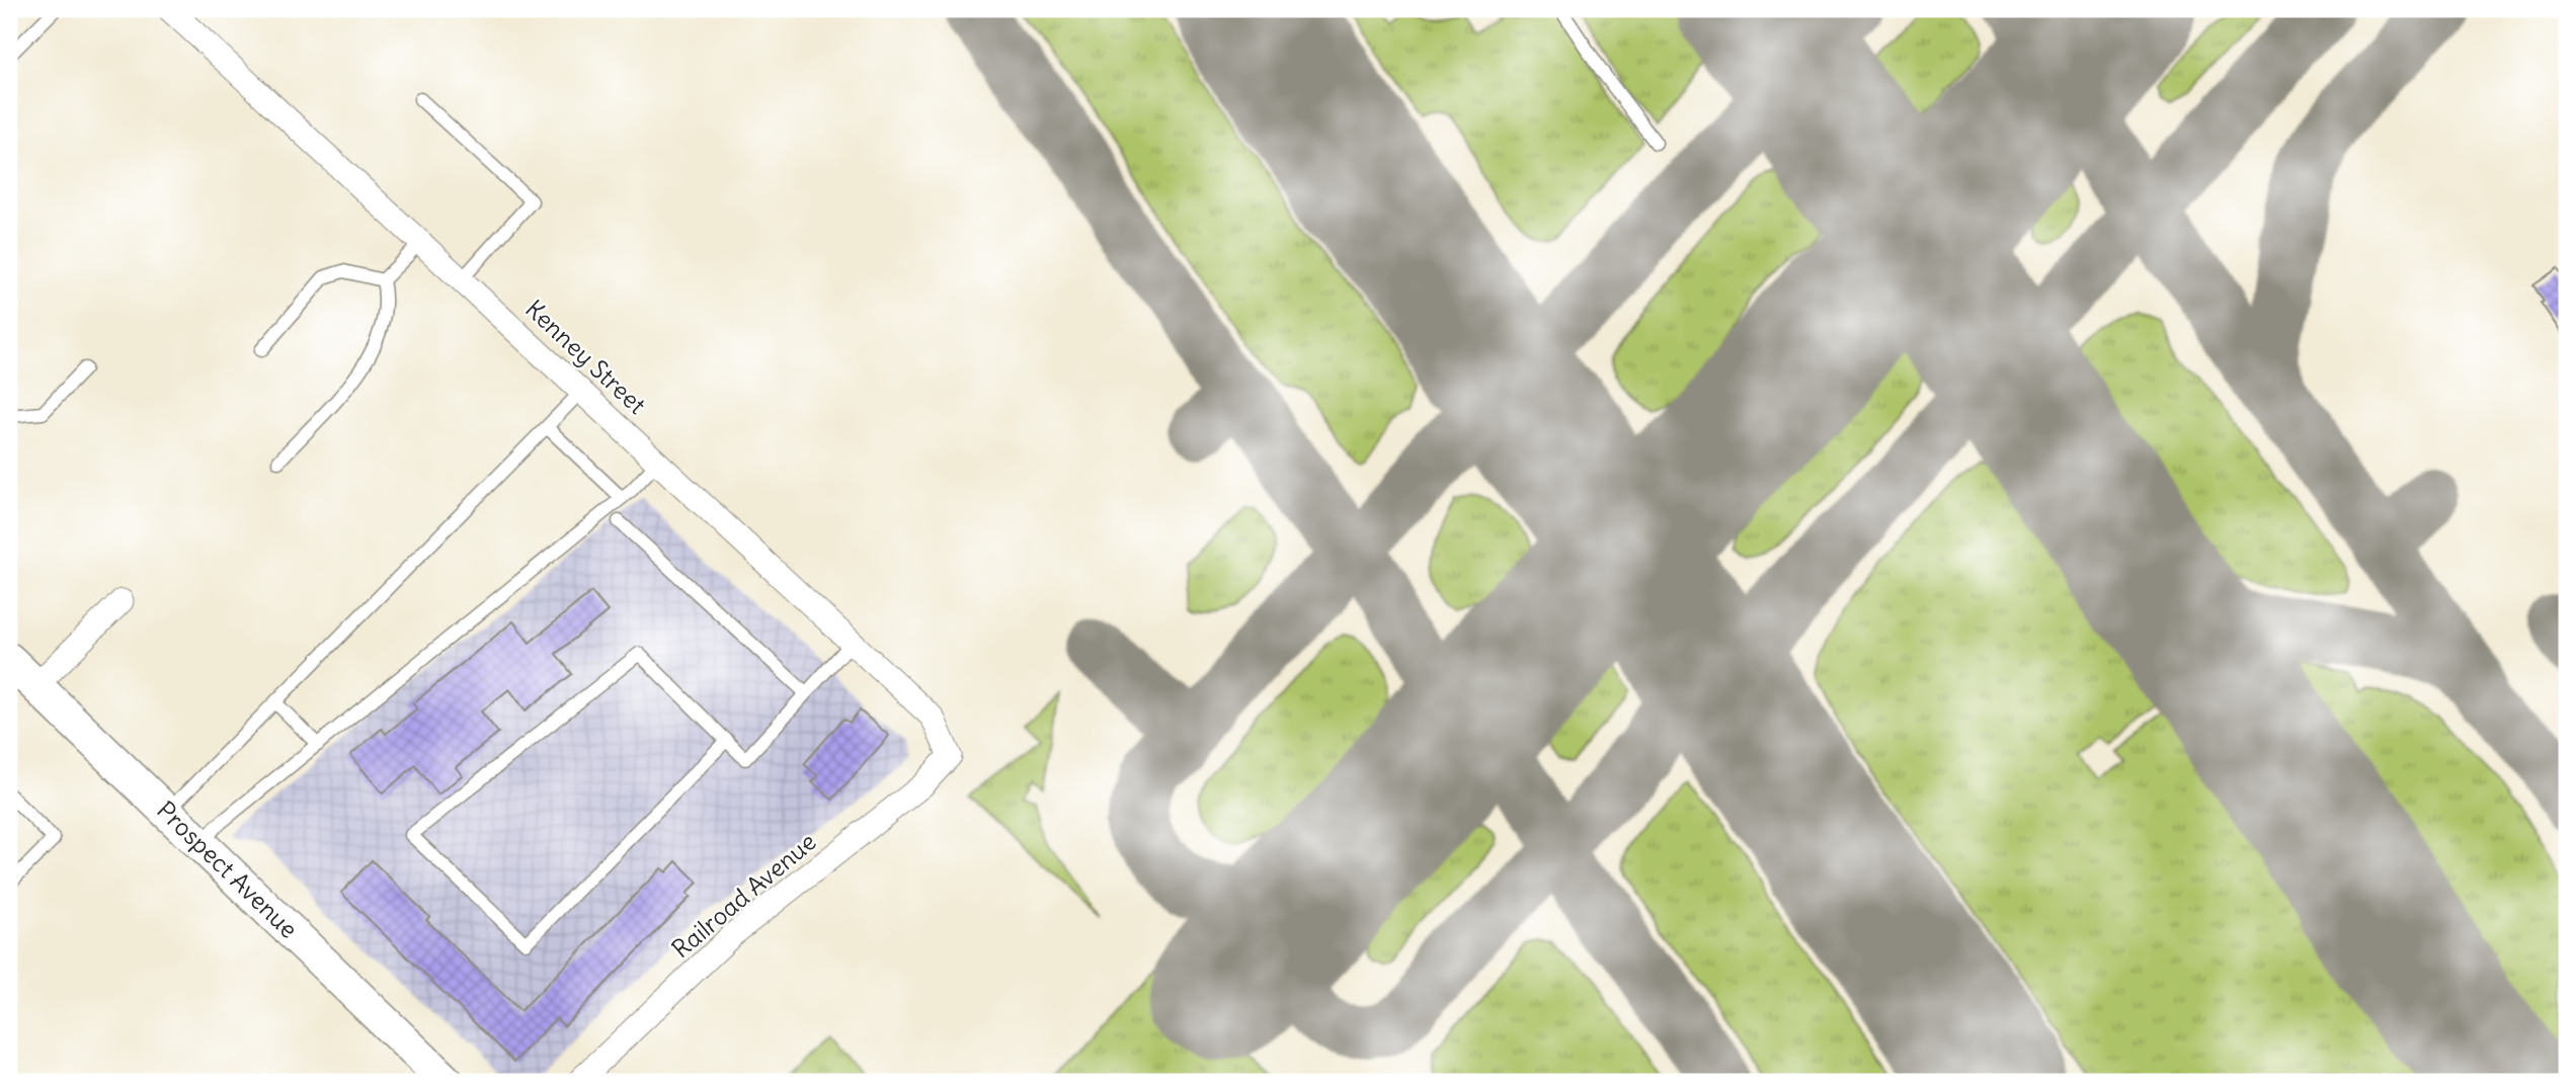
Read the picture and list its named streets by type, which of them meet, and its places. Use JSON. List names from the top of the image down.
{
  "streets": {
    "main road": ["Prospect Avenue"],
    "street": ["Kenney Street", "Railroad Avenue"]
  },
  "crossings": [
    ["Kenney Street", "Railroad Avenue"]
  ]
}
